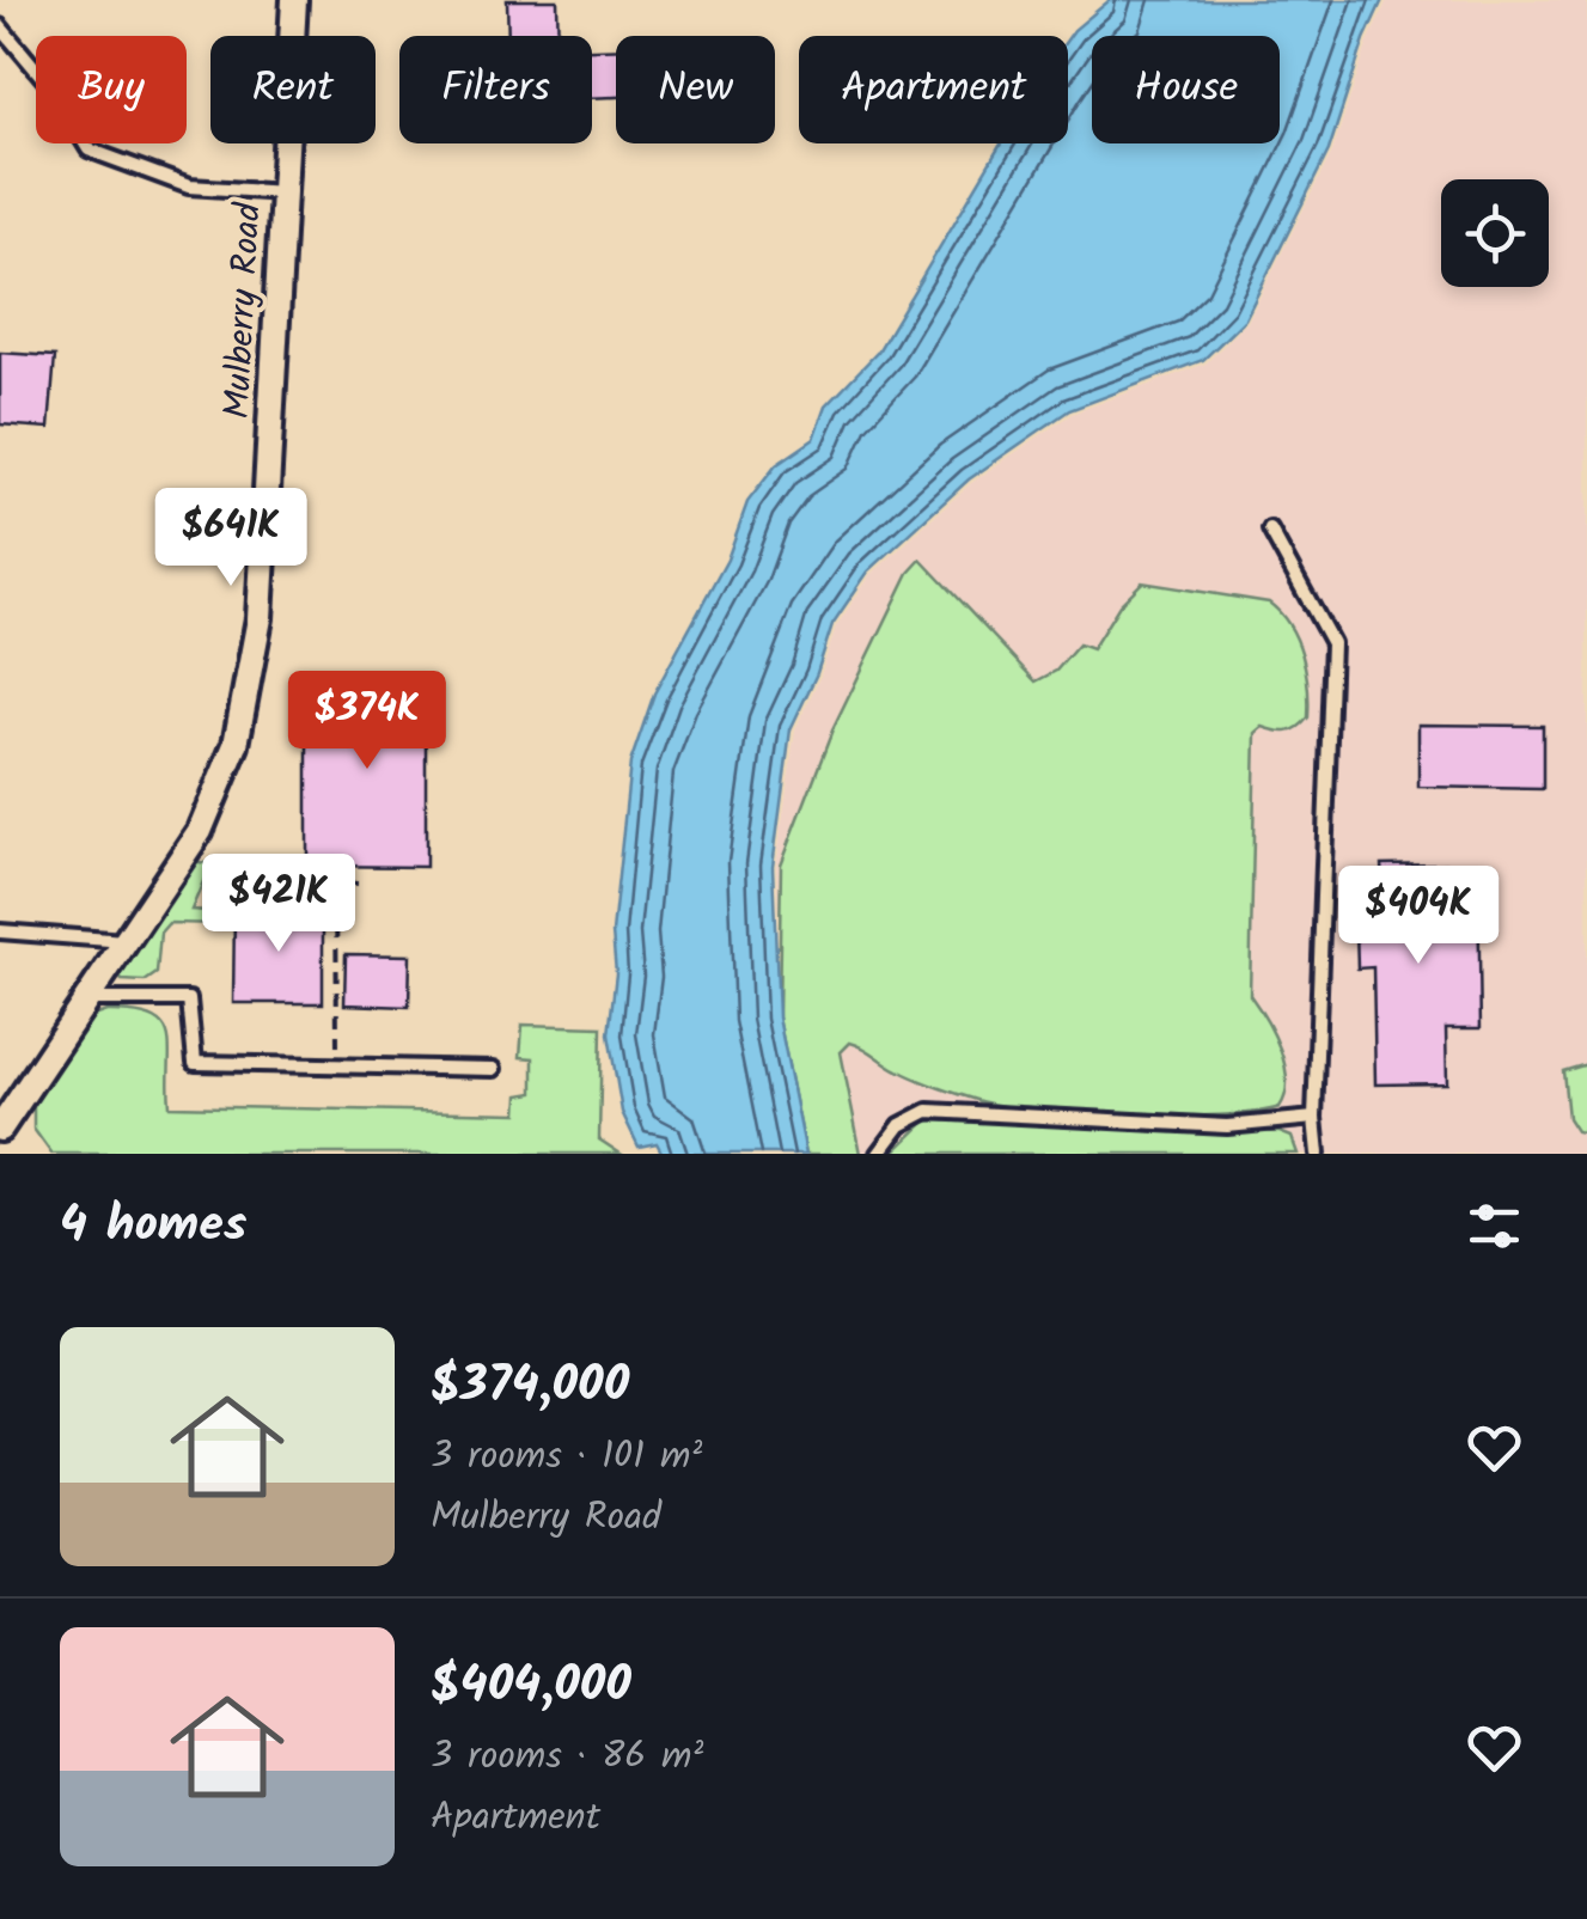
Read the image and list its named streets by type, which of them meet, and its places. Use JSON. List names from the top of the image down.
{
  "streets": {
    "street": ["Mulberry Road"]
  },
  "page": {
    "chip": [
      "Buy",
      "Rent",
      "Filters",
      "New",
      "Apartment",
      "House"
    ],
    "price": [
      "$641K",
      "$374K",
      "$421K",
      "$404K"
    ],
    "heading": "4 homes",
    "list": [
      {
        "name": "$374,000",
        "note": "3 rooms · 101 m² · Mulberry Road"
      },
      {
        "name": "$404,000",
        "note": "3 rooms · 86 m² · Apartment"
      }
    ]
  }
}
